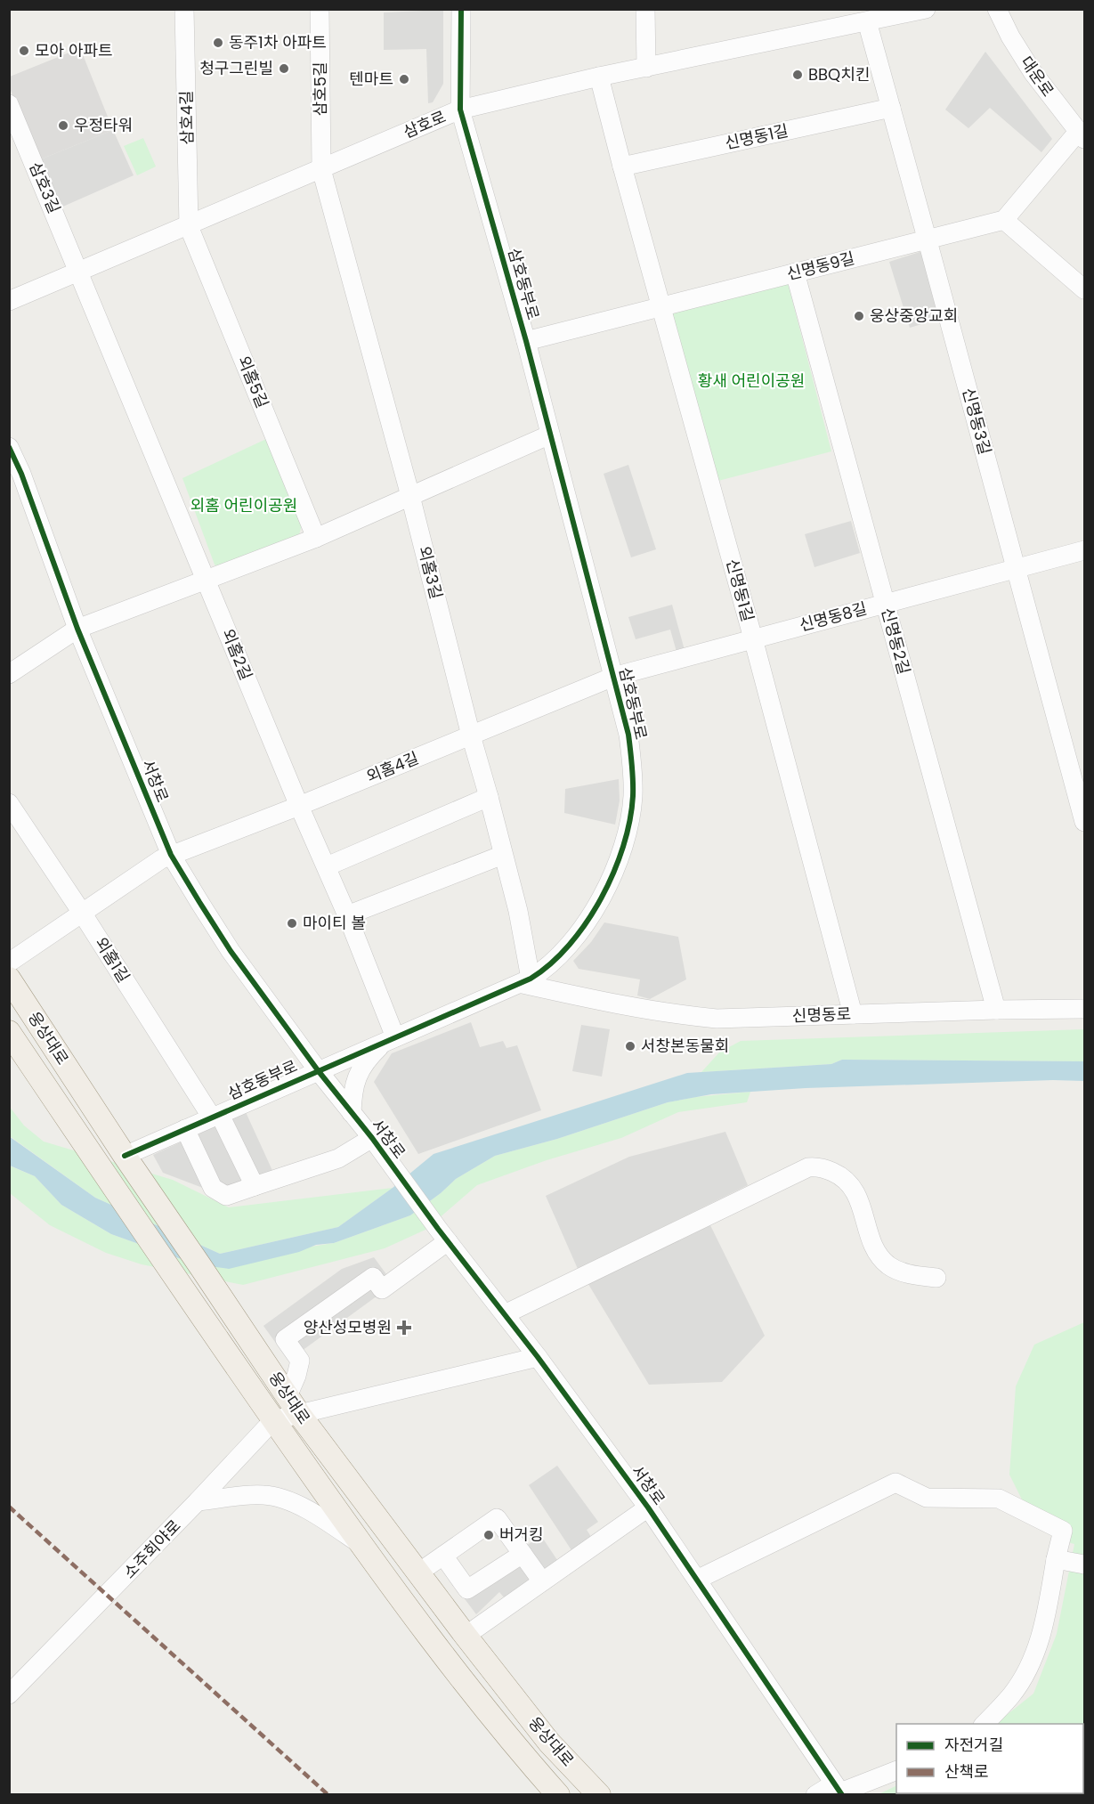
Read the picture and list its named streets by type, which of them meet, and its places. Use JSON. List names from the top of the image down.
{
  "streets": {
    "main road": ["웅상대로"],
    "street": [
      "대운로",
      "삼호5길",
      "삼호4길",
      "삼호로",
      "신명동1길",
      "삼호3길",
      "신명동9길",
      "삼호동부로",
      "외홈5길",
      "신명동3길",
      "외홈3길",
      "신명동8길",
      "신명동2길",
      "외홈2길",
      "외홈4길",
      "서창로",
      "외홈1길",
      "신명동로",
      "소주회야로"
    ]
  },
  "crossings": [
    ["삼호5길", "삼호로"],
    ["삼호5길", "외홈3길"],
    ["삼호4길", "삼호로"],
    ["삼호4길", "외홈5길"],
    ["삼호로", "신명동1길"],
    ["삼호로", "삼호3길"],
    ["삼호로", "삼호동부로"],
    ["삼호로", "외홈5길"],
    ["삼호로", "신명동3길"],
    ["삼호로", "외홈3길"],
    ["삼호로", "외홈2길"],
    ["신명동1길", "신명동9길"],
    ["신명동1길", "신명동3길"],
    ["신명동1길", "신명동8길"],
    ["신명동1길", "신명동로"],
    ["삼호3길", "외홈2길"],
    ["신명동9길", "삼호동부로"],
    ["신명동9길", "신명동3길"],
    ["신명동9길", "신명동2길"],
    ["삼호동부로", "외홈3길"],
    ["삼호동부로", "신명동8길"],
    ["삼호동부로", "외홈2길"],
    ["삼호동부로", "외홈4길"],
    ["삼호동부로", "서창로"],
    ["삼호동부로", "외홈1길"],
    ["삼호동부로", "신명동로"],
    ["삼호동부로", "웅상대로"],
    ["신명동3길", "신명동8길"],
    ["외홈3길", "외홈4길"],
    ["외홈3길", "신명동로"],
    ["신명동8길", "신명동2길"],
    ["신명동8길", "외홈4길"],
    ["신명동2길", "신명동로"],
    ["외홈2길", "외홈4길"],
    ["외홈4길", "서창로"],
    ["외홈4길", "외홈1길"],
    ["웅상대로", "소주회야로"]
  ],
  "parks": ["황새 어린이공원", "외홈 어린이공원"],
  "places": {
    "other": [
      "동주1차 아파트",
      "모아 아파트",
      "청구그린빌",
      "BBQ치킨",
      "텐마트",
      "우정타워",
      "웅상중앙교회",
      "마이티 볼",
      "서창본동물회",
      "버거킹"
    ],
    "health": ["양산성모병원"]
  },
  "legend": ["자전거길", "산책로"]
}
